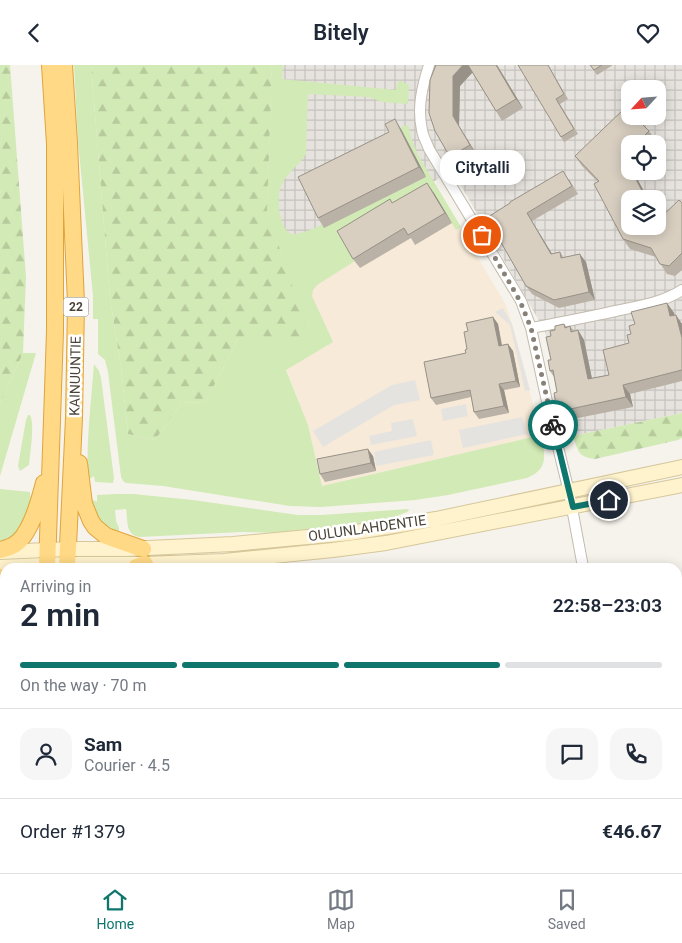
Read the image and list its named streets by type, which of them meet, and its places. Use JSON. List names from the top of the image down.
{
  "streets": {
    "highway": ["22", "KAINUUNTIE"],
    "main road": ["OULUNLAHDENTIE"]
  },
  "crossings": [
    ["KAINUUNTIE", "OULUNLAHDENTIE"]
  ],
  "places": ["Citytalli"],
  "north": "bottom left",
  "page": {
    "header": "Bitely",
    "bubble": "Citytalli",
    "heading": ["2 min", "Arriving in", "22:58–23:03"],
    "panel": [
      "Sam",
      "Courier · 4.5",
      "Order #1379",
      "€46.67"
    ],
    "bar": "On the way · 70 m",
    "tabs": ["Home", "Map", "Saved"]
  }
}
